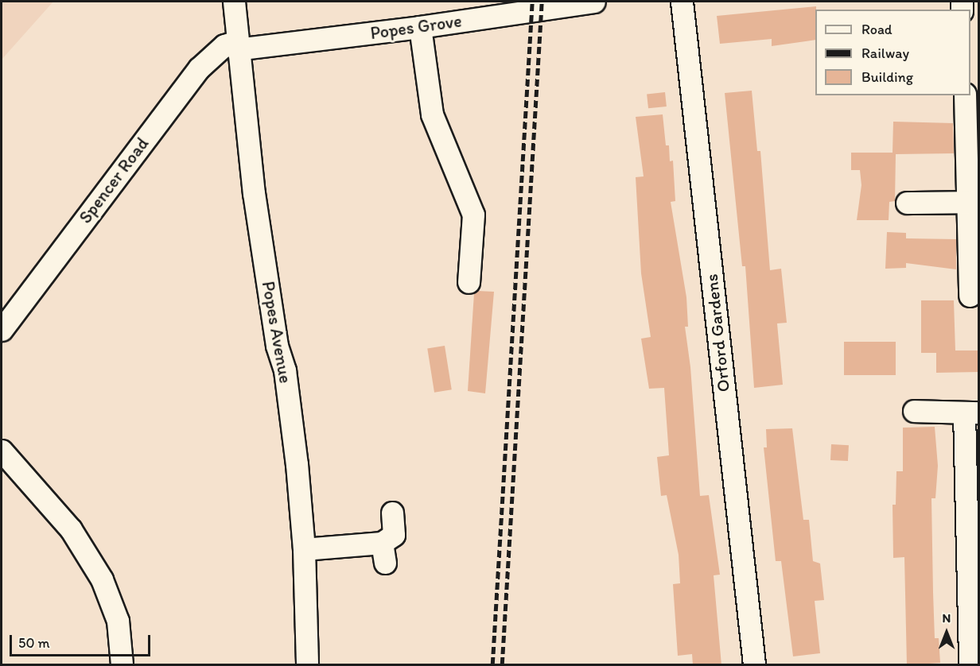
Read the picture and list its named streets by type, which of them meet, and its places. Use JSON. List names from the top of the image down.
{
  "streets": {
    "street": [
      "Popes Grove",
      "Spencer Road",
      "Popes Avenue",
      "Orford Gardens"
    ]
  },
  "crossings": [
    ["Popes Grove", "Spencer Road"],
    ["Popes Grove", "Popes Avenue"],
    ["Spencer Road", "Popes Avenue"]
  ],
  "legend": ["Road", "Railway", "Building"],
  "scale_bar": "50 m",
  "north": "top"
}
